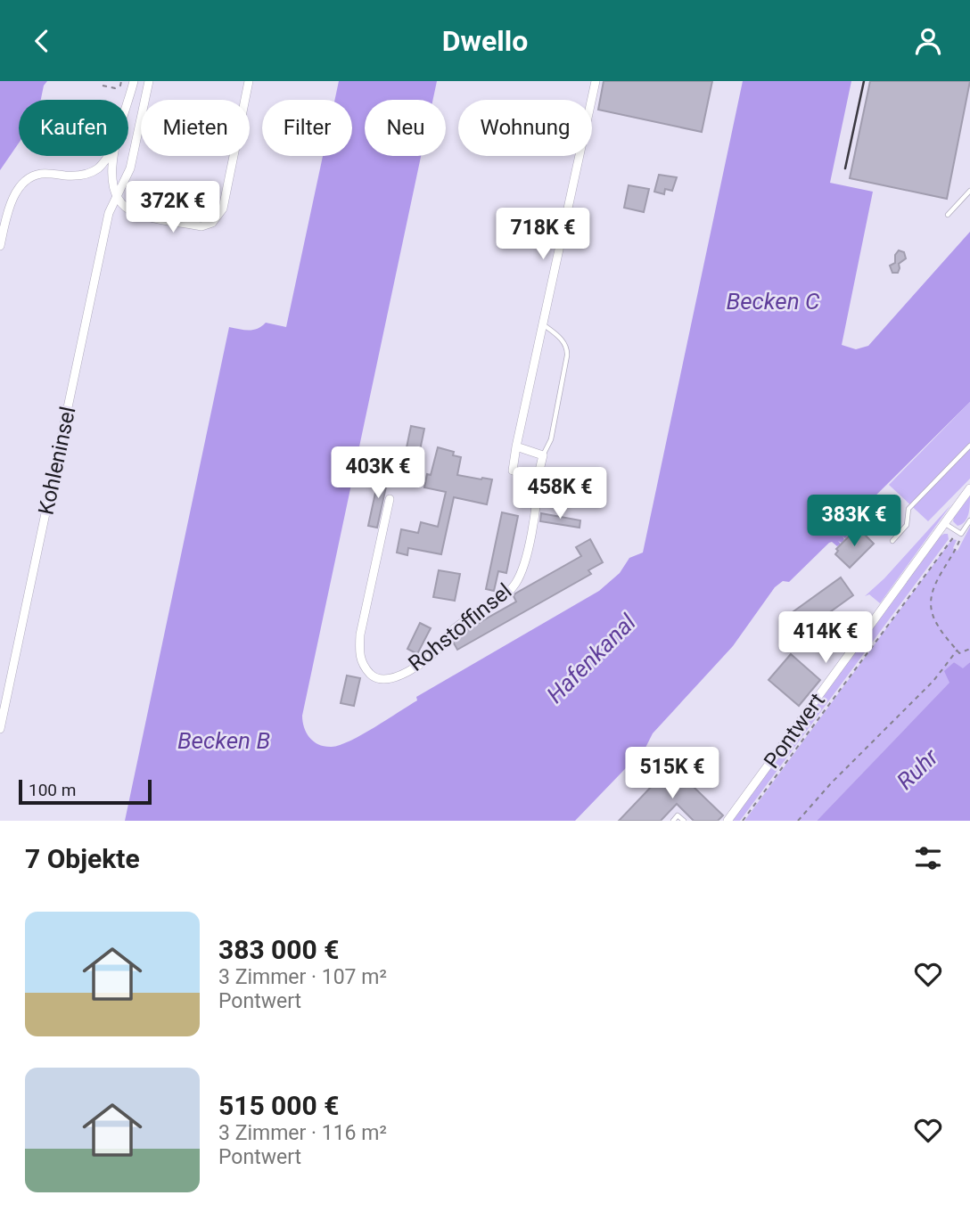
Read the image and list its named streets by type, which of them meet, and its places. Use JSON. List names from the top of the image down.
{
  "streets": {
    "street": ["Kohleninsel", "Rohstoffinsel", "Pontwert"]
  },
  "water": [
    "Becken C",
    "Hafenkanal",
    "Becken B",
    "Ruhr"
  ],
  "scale_bar": "100 m",
  "page": {
    "header": "Dwello",
    "chip": [
      "Kaufen",
      "Mieten",
      "Filter",
      "Neu",
      "Wohnung"
    ],
    "price": [
      "372K €",
      "718K €",
      "403K €",
      "458K €",
      "383K €",
      "414K €",
      "515K €"
    ],
    "scale": "100 m",
    "heading": "7 Objekte",
    "list": [
      {
        "name": "383 000 €",
        "note": "3 Zimmer · 107 m² · Pontwert"
      },
      {
        "name": "515 000 €",
        "note": "3 Zimmer · 116 m² · Pontwert"
      }
    ]
  }
}
